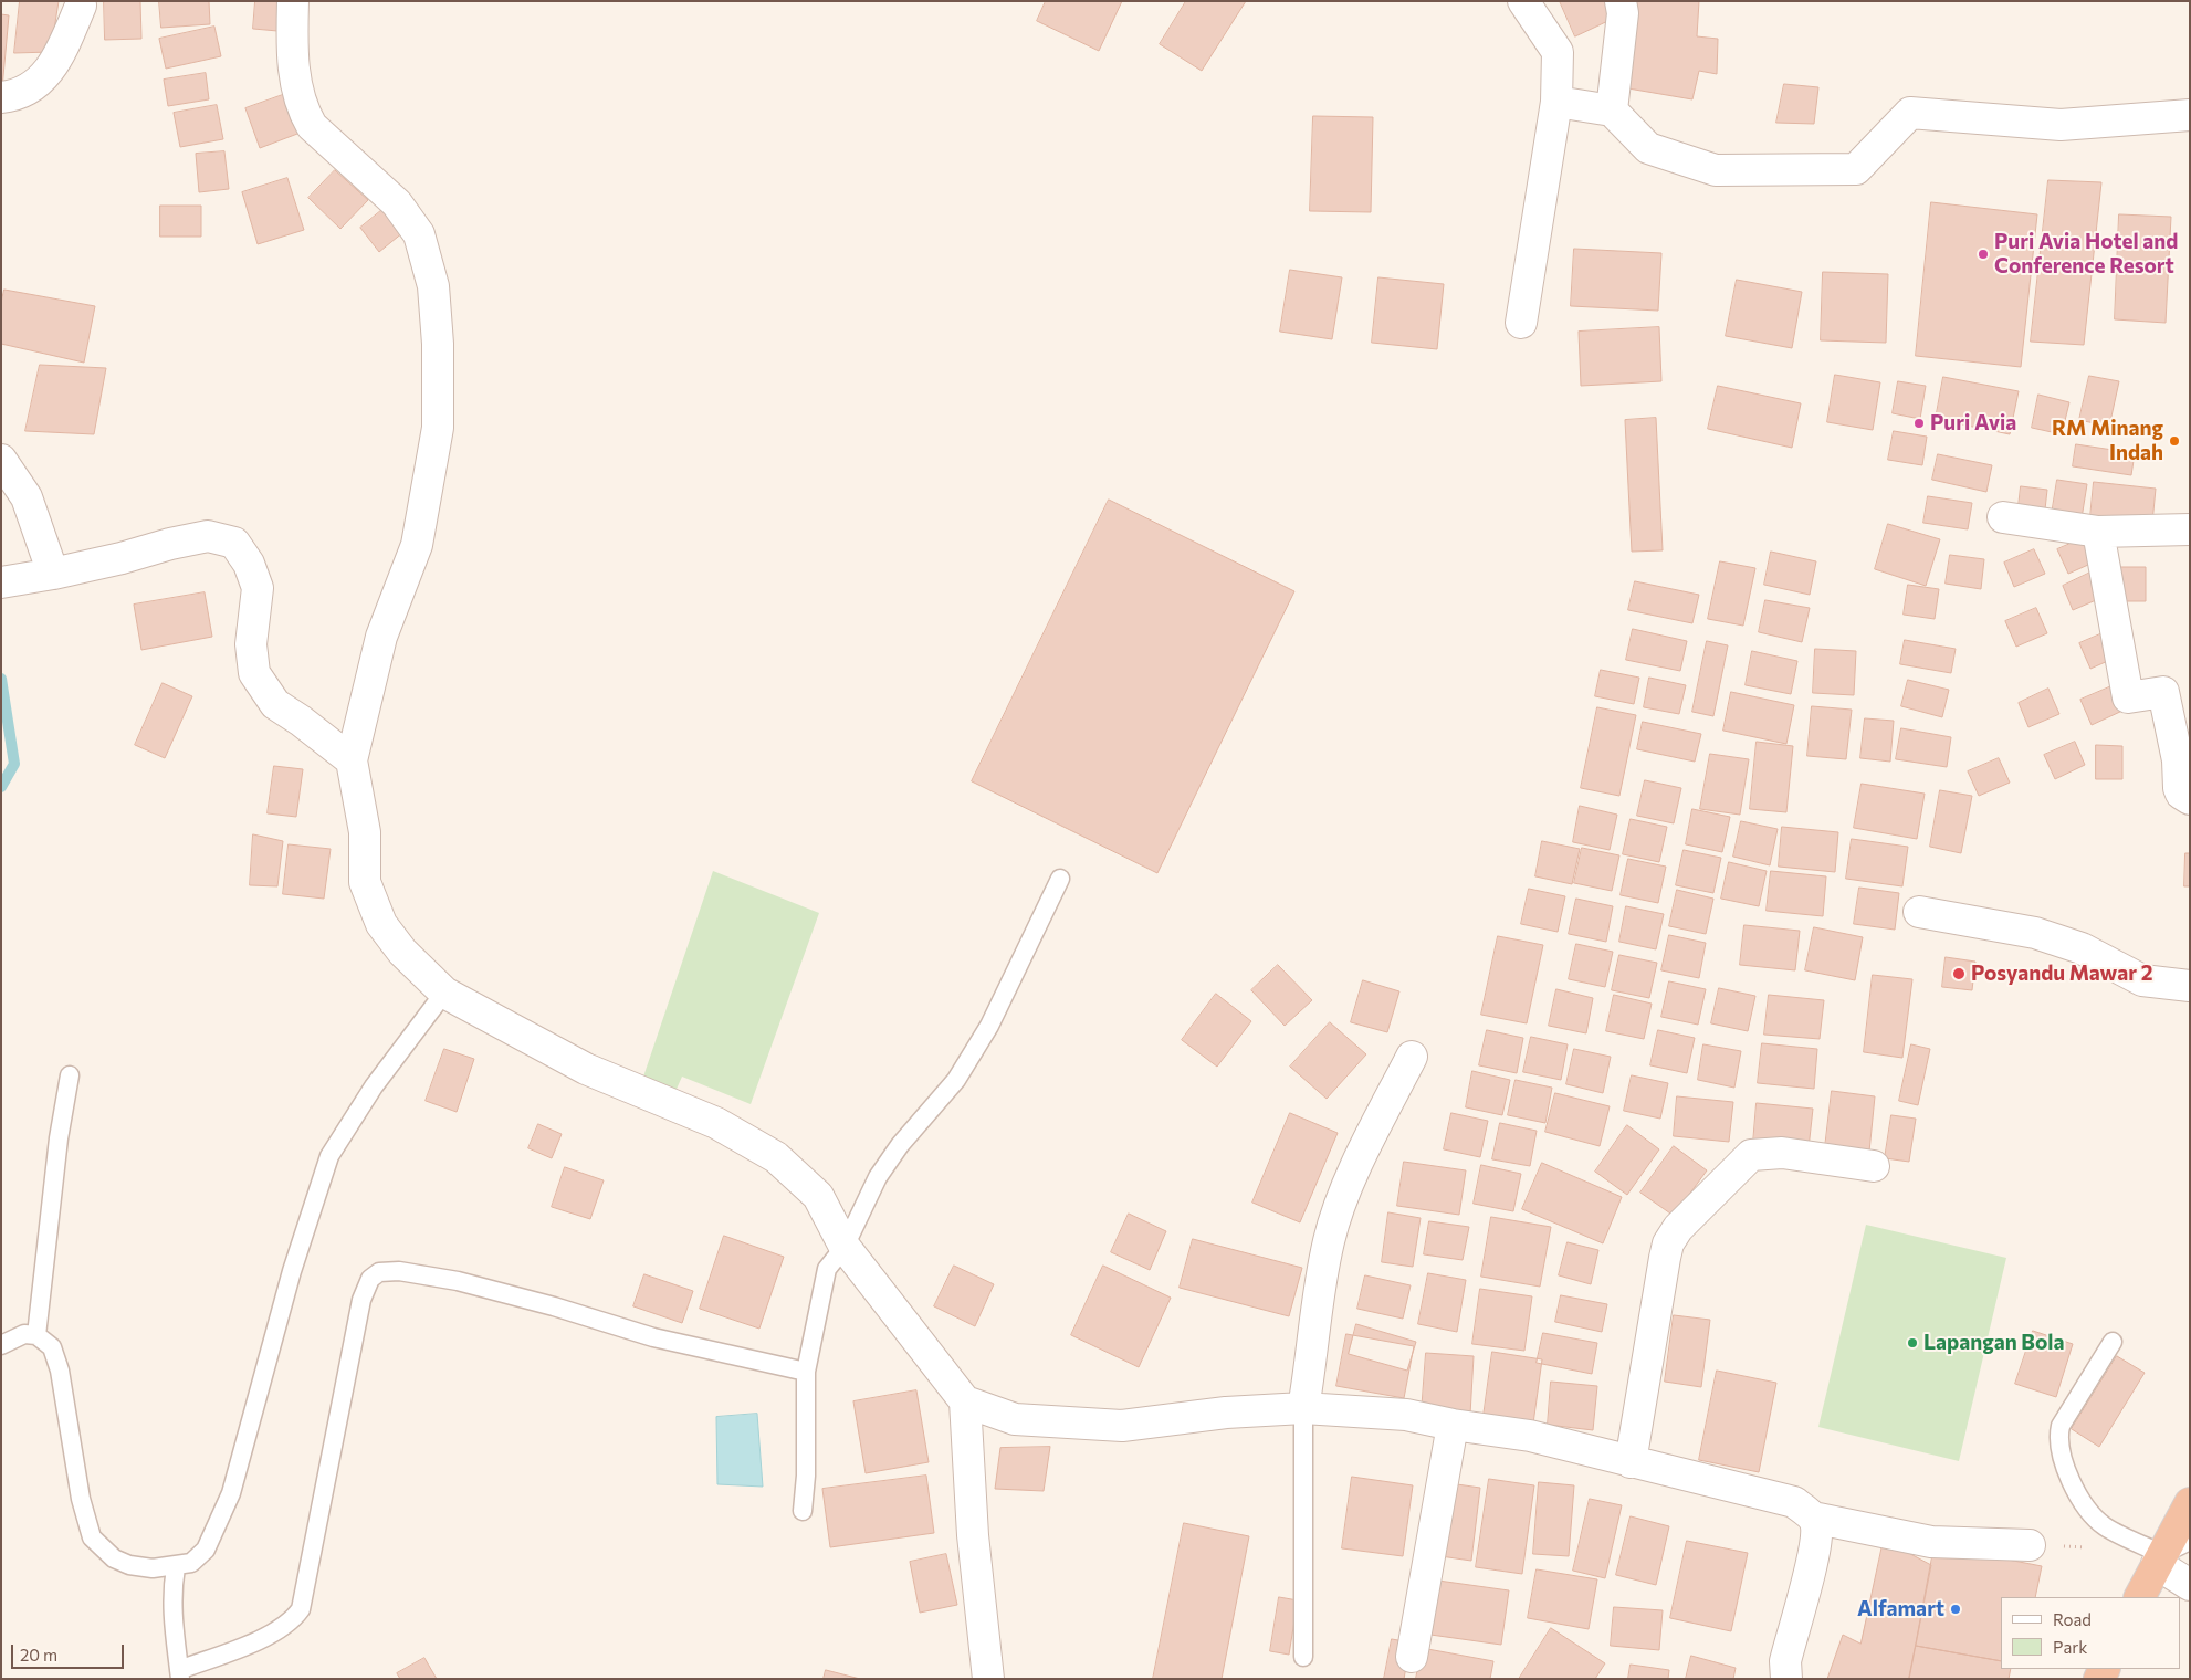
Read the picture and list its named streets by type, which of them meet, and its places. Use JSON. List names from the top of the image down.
{
  "places": [
    "Puri Avia Hotel and Conference Resort",
    "Puri Avia",
    "RM Minang Indah",
    "Posyandu Mawar 2",
    "Lapangan Bola",
    "Alfamart"
  ],
  "legend": ["Road", "Park"],
  "scale_bar": "20 m"
}
